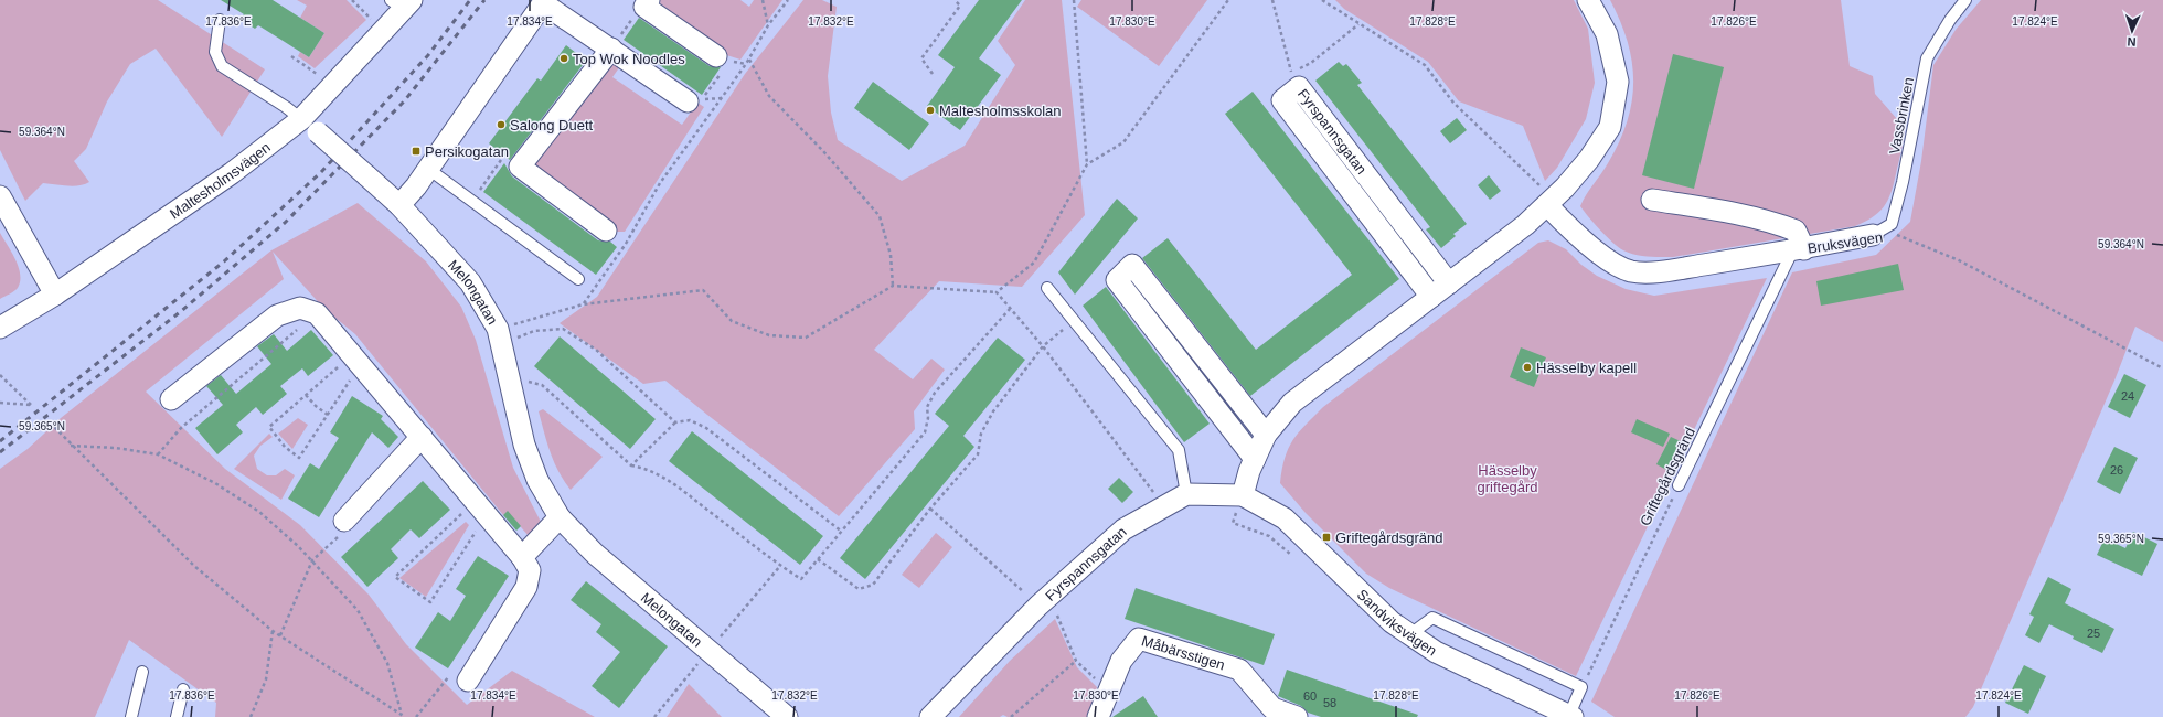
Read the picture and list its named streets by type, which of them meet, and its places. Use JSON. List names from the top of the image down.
{
  "streets": {
    "street": [
      "Fyrspannsgatan",
      "Maltesholmsvägen",
      "Bruksvägen",
      "Melongatan",
      "Sandviksvägen",
      "Måbärsstigen"
    ],
    "lane": ["Vassbrinken", "Griftegårdsgränd"]
  },
  "crossings": [
    ["Vassbrinken", "Bruksvägen"],
    ["Fyrspannsgatan", "Sandviksvägen"],
    ["Maltesholmsvägen", "Melongatan"],
    ["Bruksvägen", "Griftegårdsgränd"]
  ],
  "parks": ["Hässelby griftegård"],
  "places": {
    "other": [
      "Top Wok Noodles",
      "Maltesholmsskolan",
      "Salong Duett",
      "Hässelby kapell"
    ],
    "transit": ["Persikogatan", "Griftegårdsgränd"]
  },
  "house_numbers": [
    "24",
    "26",
    "25",
    "60",
    "58"
  ],
  "north": "bottom",
  "coordinates": [
    "17.836°E",
    "17.834°E",
    "17.832°E",
    "17.830°E",
    "17.828°E",
    "17.826°E",
    "17.824°E",
    "59.364°N",
    "59.365°N"
  ]
}
